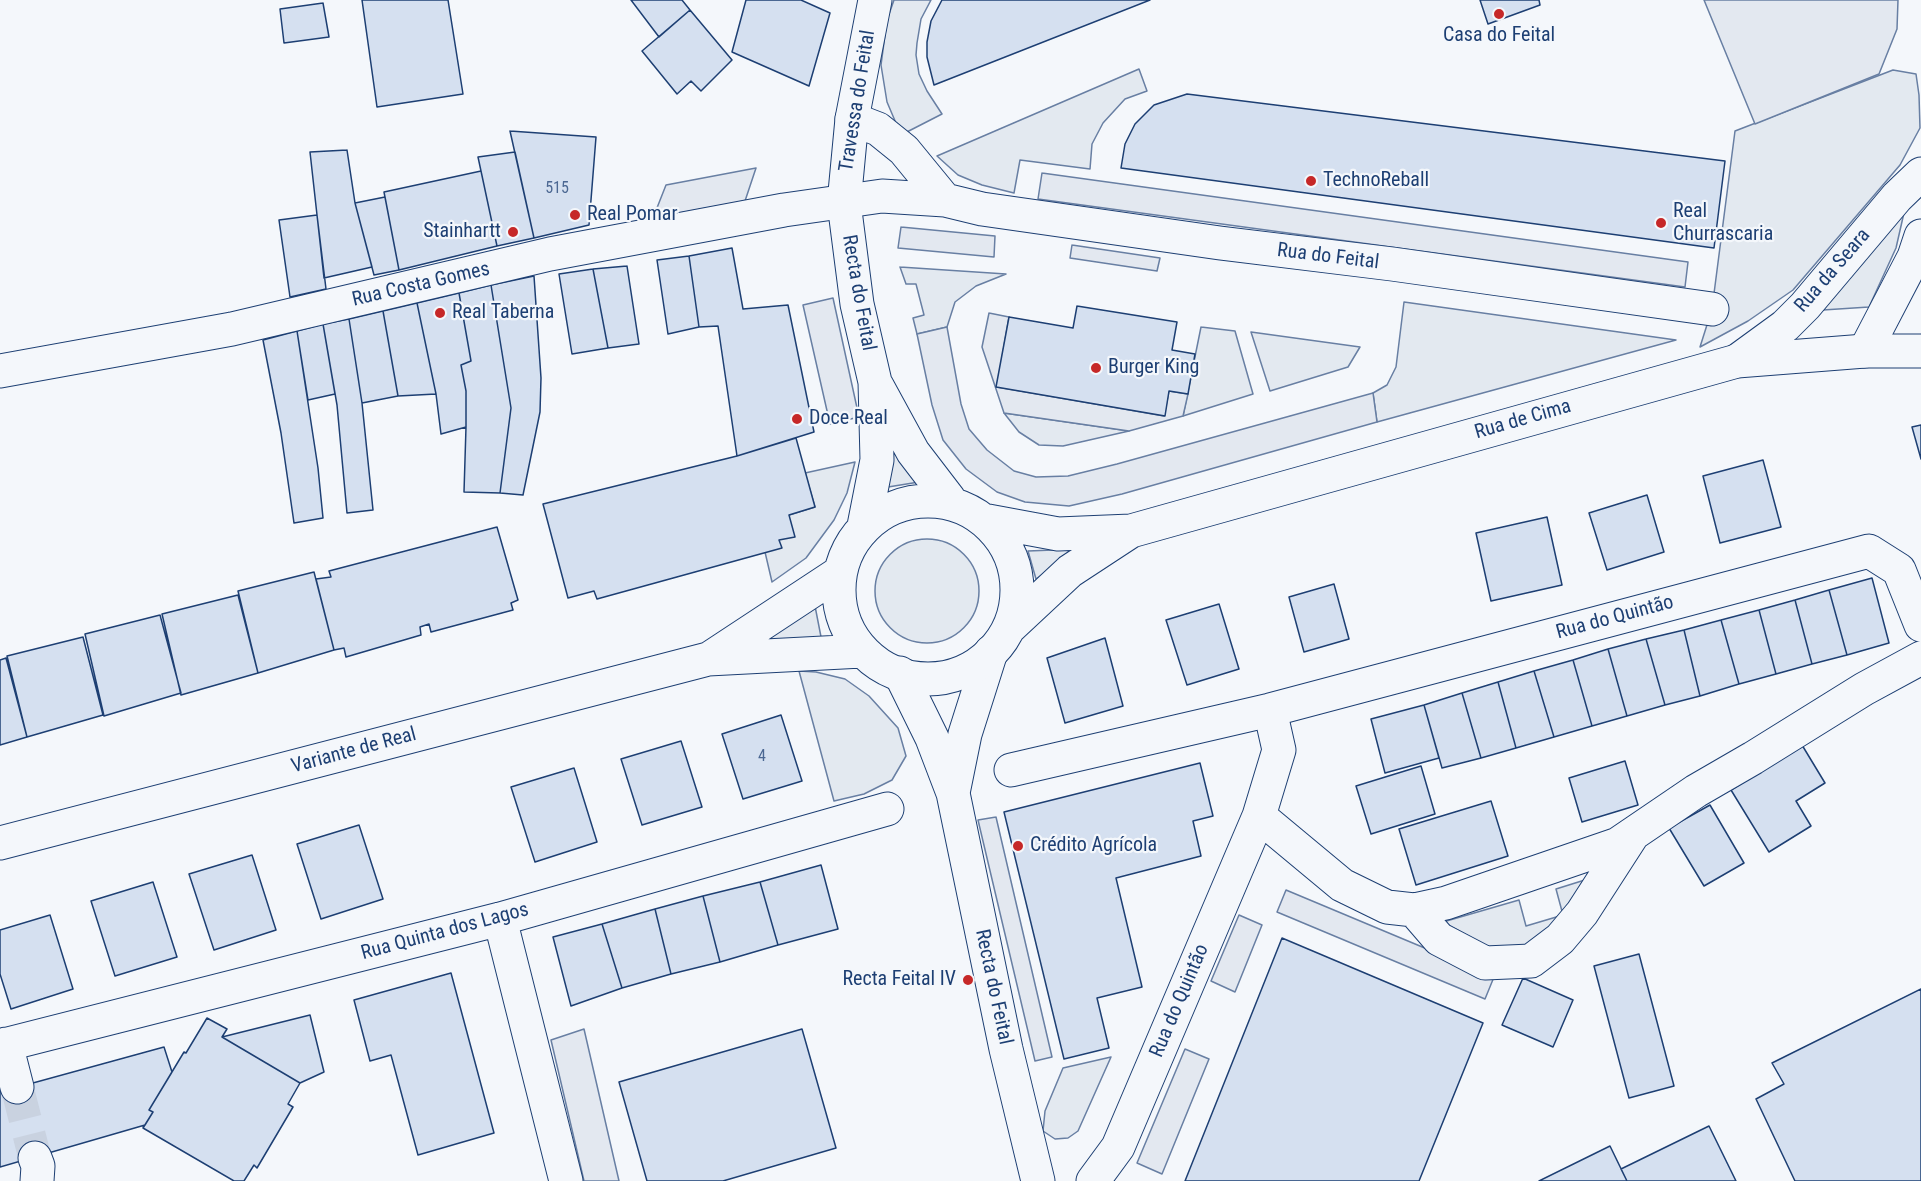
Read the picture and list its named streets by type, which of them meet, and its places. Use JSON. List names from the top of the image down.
{
  "streets": {
    "street": [
      "Travessa do Feital",
      "Rua do Feital",
      "Rua da Seara",
      "Rua Costa Gomes",
      "Recta do Feital",
      "Rua de Cima",
      "Rua do Quintão",
      "Variante de Real",
      "Rua Quinta dos Lagos"
    ]
  },
  "crossings": [
    ["Travessa do Feital", "Rua do Feital"],
    ["Travessa do Feital", "Rua Costa Gomes"],
    ["Travessa do Feital", "Recta do Feital"],
    ["Rua do Feital", "Rua Costa Gomes"],
    ["Rua do Feital", "Recta do Feital"],
    ["Rua da Seara", "Rua de Cima"],
    ["Rua Costa Gomes", "Recta do Feital"],
    ["Recta do Feital", "Rua de Cima"],
    ["Recta do Feital", "Variante de Real"],
    ["Rua de Cima", "Variante de Real"]
  ],
  "places": [
    "Casa do Feital",
    "TechnoReball",
    "Real Pomar",
    "Real Churrascaria",
    "Stainhartt",
    "Real Taberna",
    "Burger King",
    "Doce Real",
    "Crédito Agrícola",
    "Recta Feital IV"
  ],
  "house_numbers": ["515", "4"]
}
